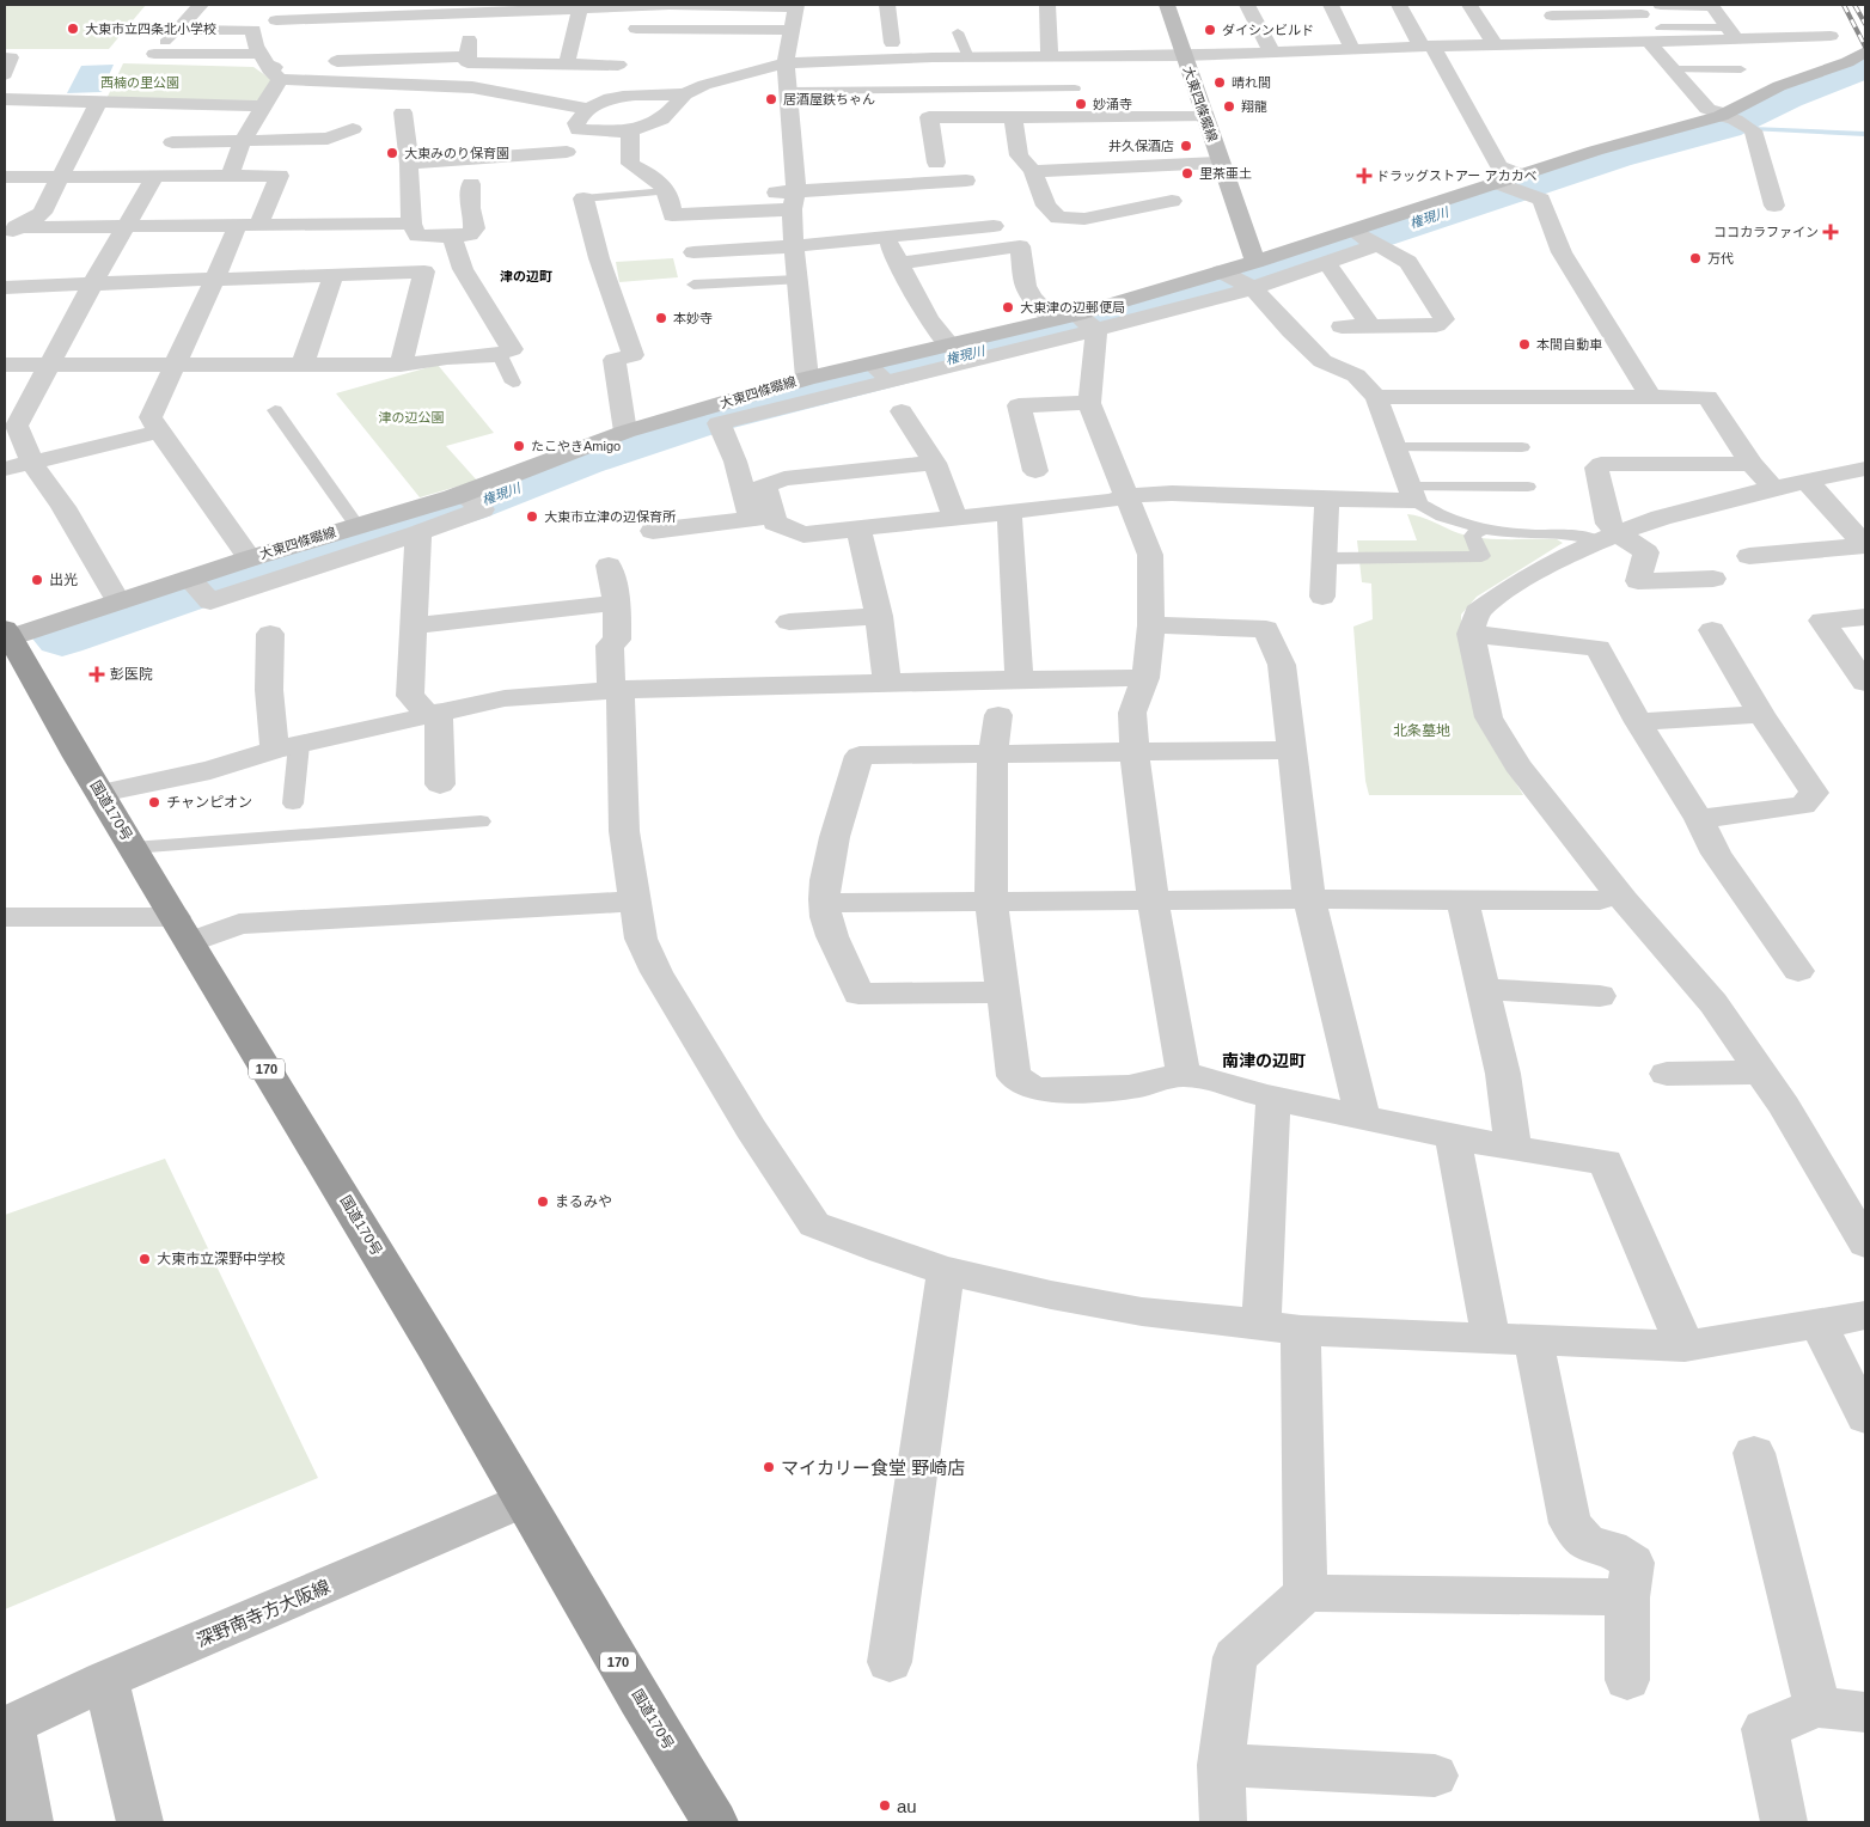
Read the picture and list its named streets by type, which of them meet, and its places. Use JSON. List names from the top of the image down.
{
  "streets": {
    "highway": ["国道170号", "170"],
    "main road": ["大東四條畷線", "深野南寺方大阪線"]
  },
  "crossings": [
    ["大東四條畷線", "国道170号"],
    ["国道170号", "深野南寺方大阪線"]
  ],
  "districts": ["津の辺町", "南津の辺町"],
  "water": ["権現川"],
  "parks": ["西楠の里公園", "津の辺公園", "北条墓地"],
  "places": {
    "other": [
      "大東市立四条北小学校",
      "ダイシンビルド",
      "晴れ間",
      "居酒屋鉄ちゃん",
      "妙涌寺",
      "翔龍",
      "井久保酒店",
      "大東みのり保育園",
      "里茶亜土",
      "万代",
      "大東津の辺郵便局",
      "本妙寺",
      "本間自動車",
      "たこやきAmigo",
      "大東市立津の辺保育所",
      "出光",
      "チャンピオン",
      "まるみや",
      "大東市立深野中学校",
      "マイカリー食堂 野崎店",
      "au"
    ],
    "health": ["ドラッグストアー アカカベ", "ココカラファイン", "彭医院"]
  }
}
